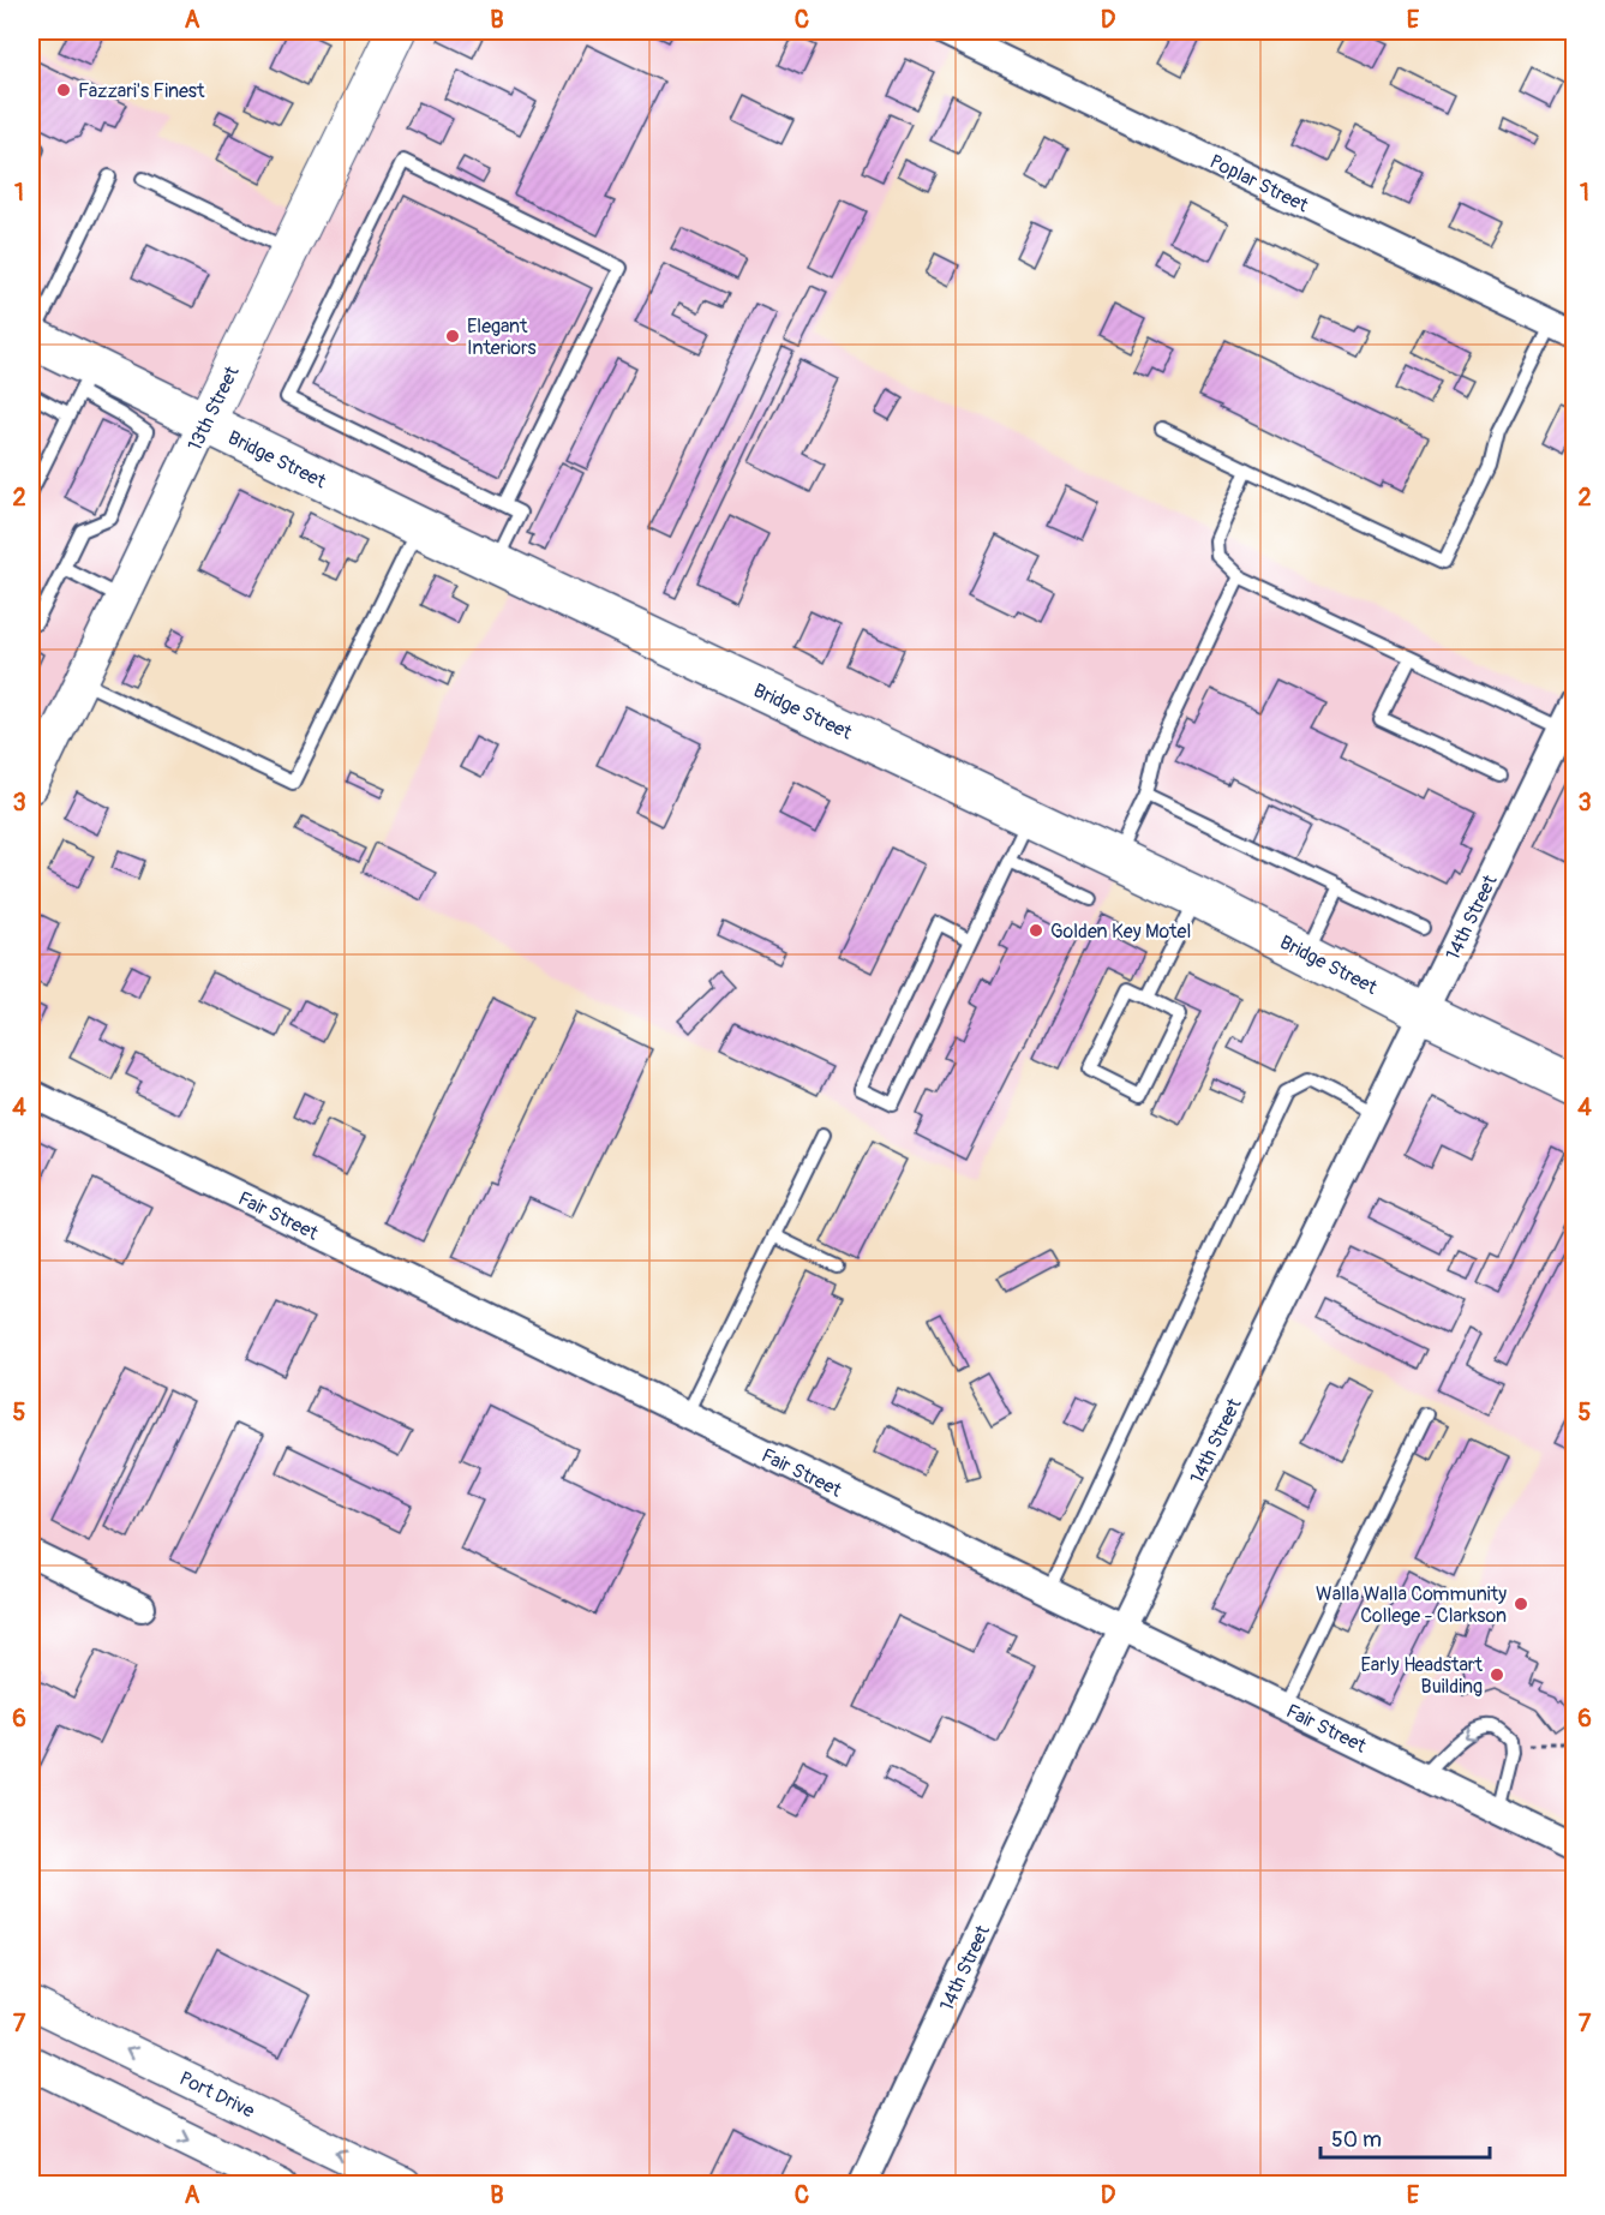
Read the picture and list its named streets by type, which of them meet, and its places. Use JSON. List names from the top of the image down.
{
  "streets": {
    "highway": ["Bridge Street"],
    "main road": ["13th Street"],
    "street": [
      "Poplar Street",
      "14th Street",
      "Fair Street",
      "Port Drive"
    ]
  },
  "crossings": [
    ["13th Street", "Bridge Street"],
    ["Bridge Street", "14th Street"],
    ["14th Street", "Fair Street"]
  ],
  "places": [
    "Fazzari's Finest",
    "Elegant Interiors",
    "Golden Key Motel",
    "Walla Walla Community College - Clarkson",
    "Early Headstart Building"
  ],
  "scale_bar": "50 m",
  "grid": {
    "columns": [
      "A",
      "B",
      "C",
      "D",
      "E"
    ],
    "rows": [
      "1",
      "2",
      "3",
      "4",
      "5",
      "6",
      "7"
    ]
  }
}
